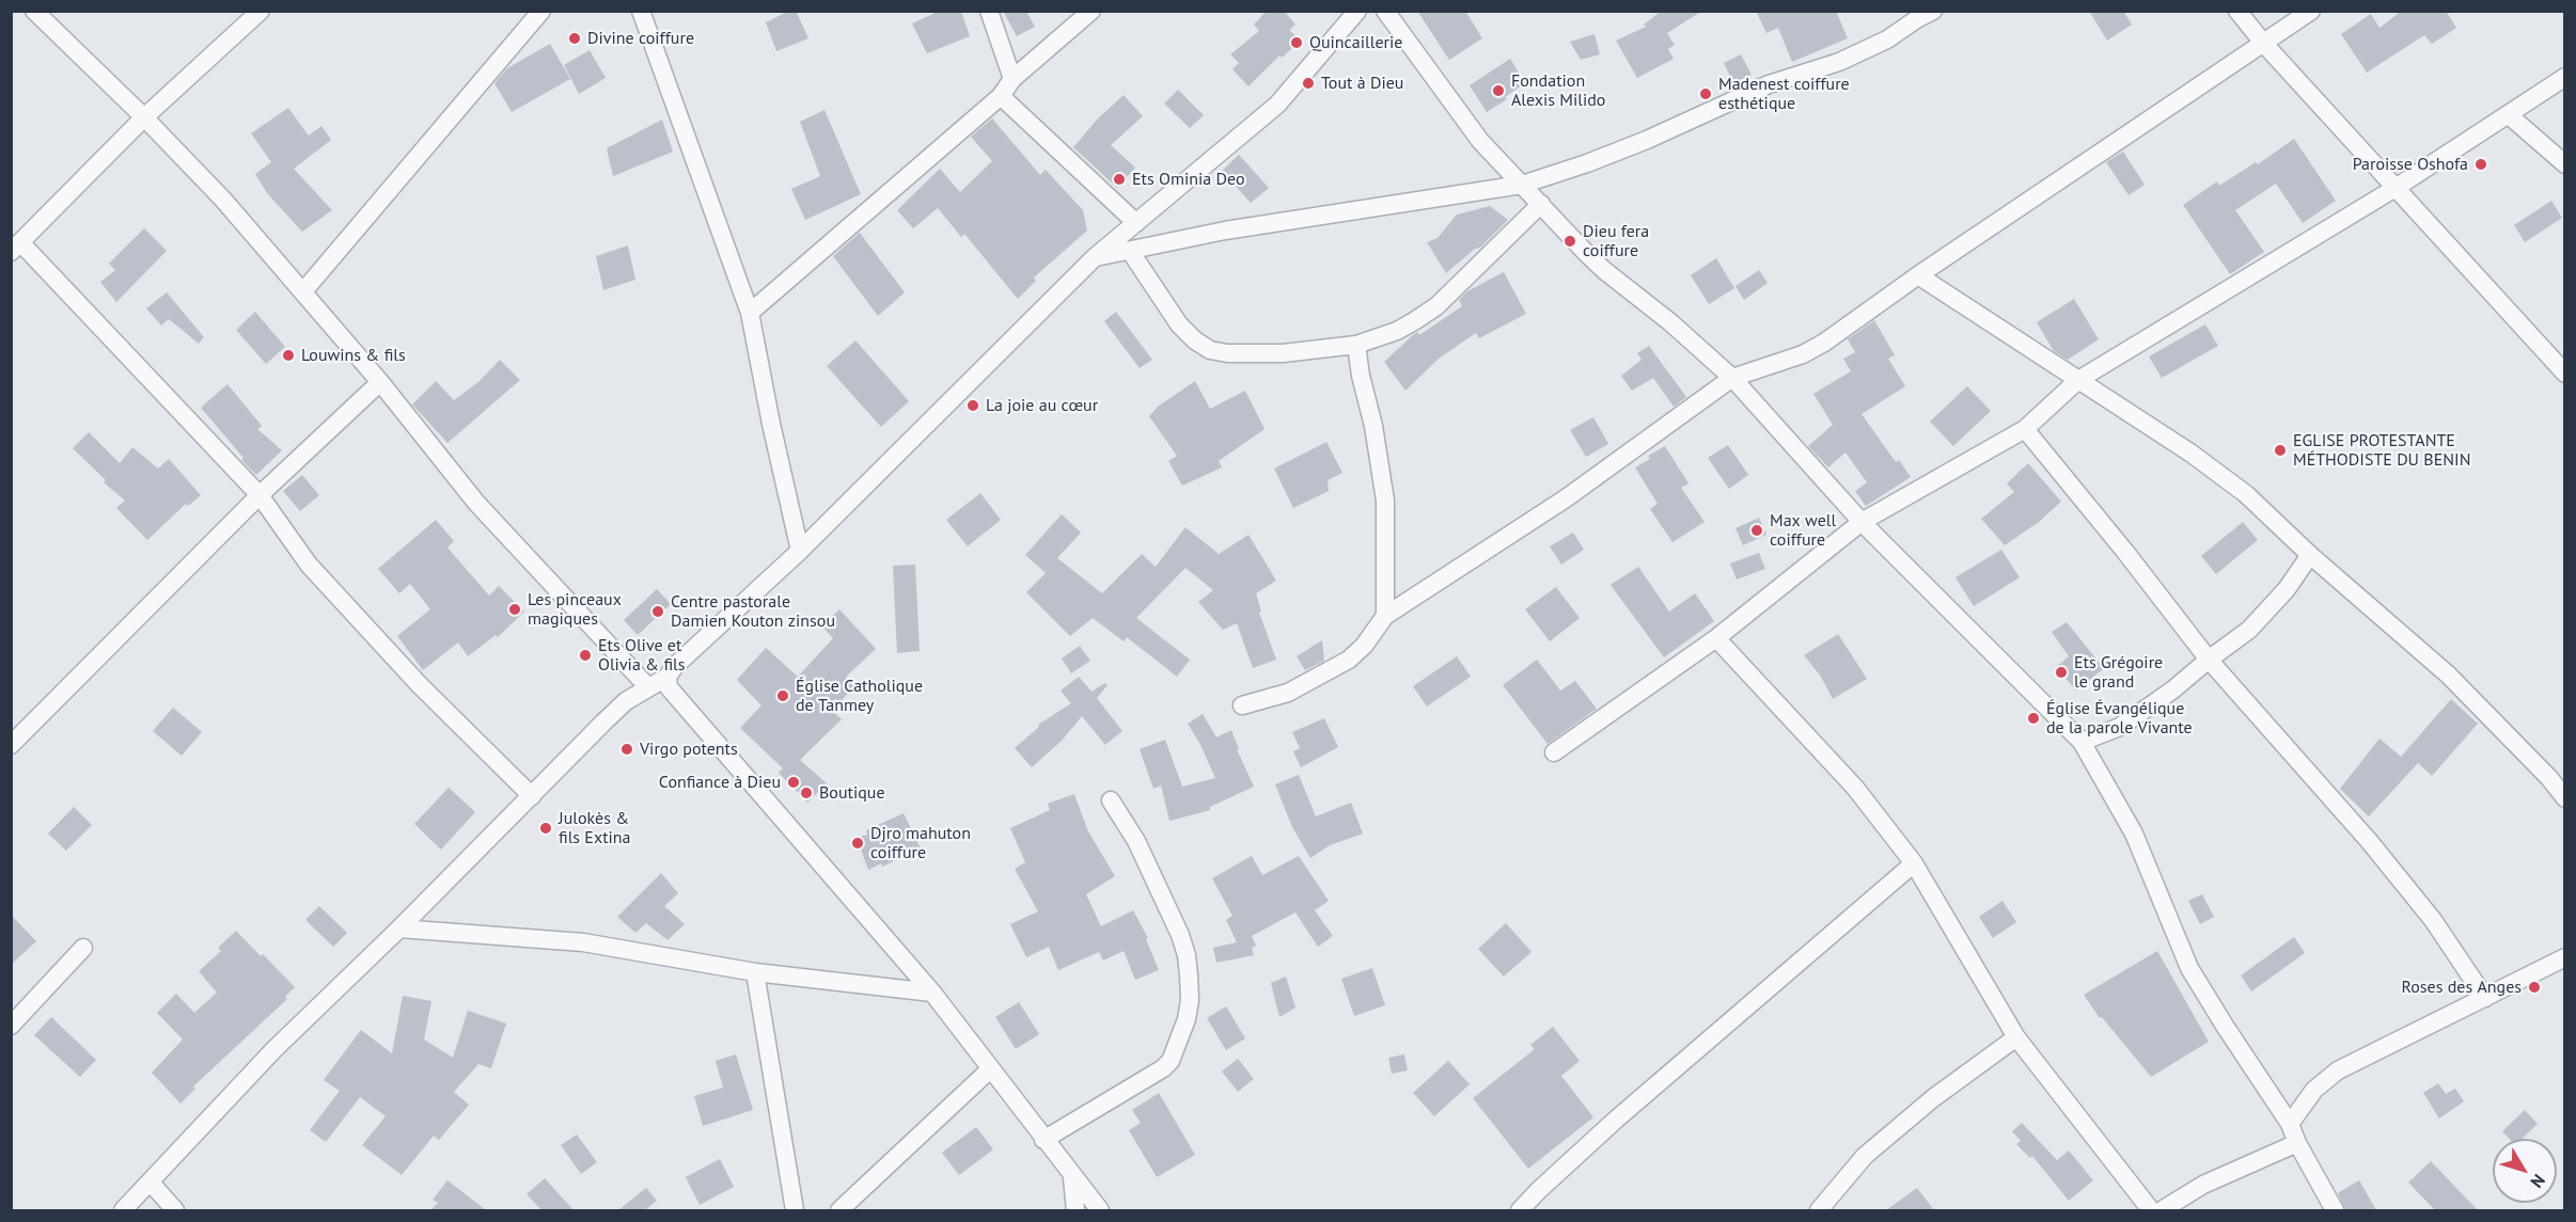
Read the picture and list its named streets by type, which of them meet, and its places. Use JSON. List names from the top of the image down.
{
  "places": [
    "Divine coiffure",
    "Quincaillerie",
    "Tout à Dieu",
    "Fondation Alexis Milido",
    "Madenest coiffure esthétique",
    "Paroisse Oshofa",
    "Ets Ominia Deo",
    "Dieu fera coiffure",
    "Louwins & fils",
    "La joie au cœur",
    "EGLISE PROTESTANTE MÉTHODISTE DU BENIN",
    "Max well coiffure",
    "Les pinceaux magiques",
    "Centre pastorale Damien Kouton zinsou",
    "Ets Olive et Olivia & fils",
    "Ets Grégoire le grand",
    "Église Catholique de Tanmey",
    "Église Évangélique de la parole Vivante",
    "Virgo potents",
    "Confiance à Dieu",
    "Boutique",
    "Julokès & fils Extina",
    "Djro mahuton coiffure",
    "Roses des Anges"
  ],
  "north": "bottom right"
}
